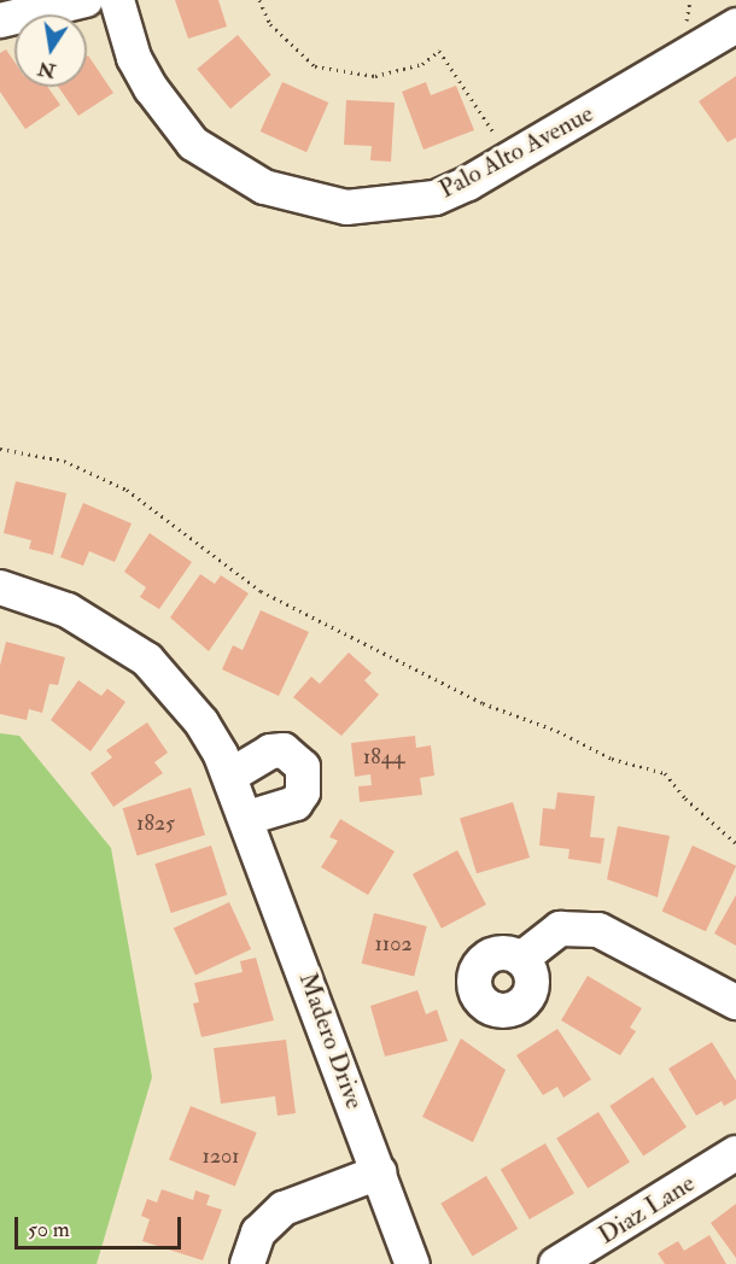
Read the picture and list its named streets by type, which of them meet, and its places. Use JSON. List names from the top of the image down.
{
  "streets": {
    "street": ["Palo Alto Avenue", "Madero Drive", "Diaz Lane"]
  },
  "house_numbers": [
    "1844",
    "1825",
    "1102",
    "1201"
  ],
  "scale_bar": "50 m",
  "north": "bottom"
}
